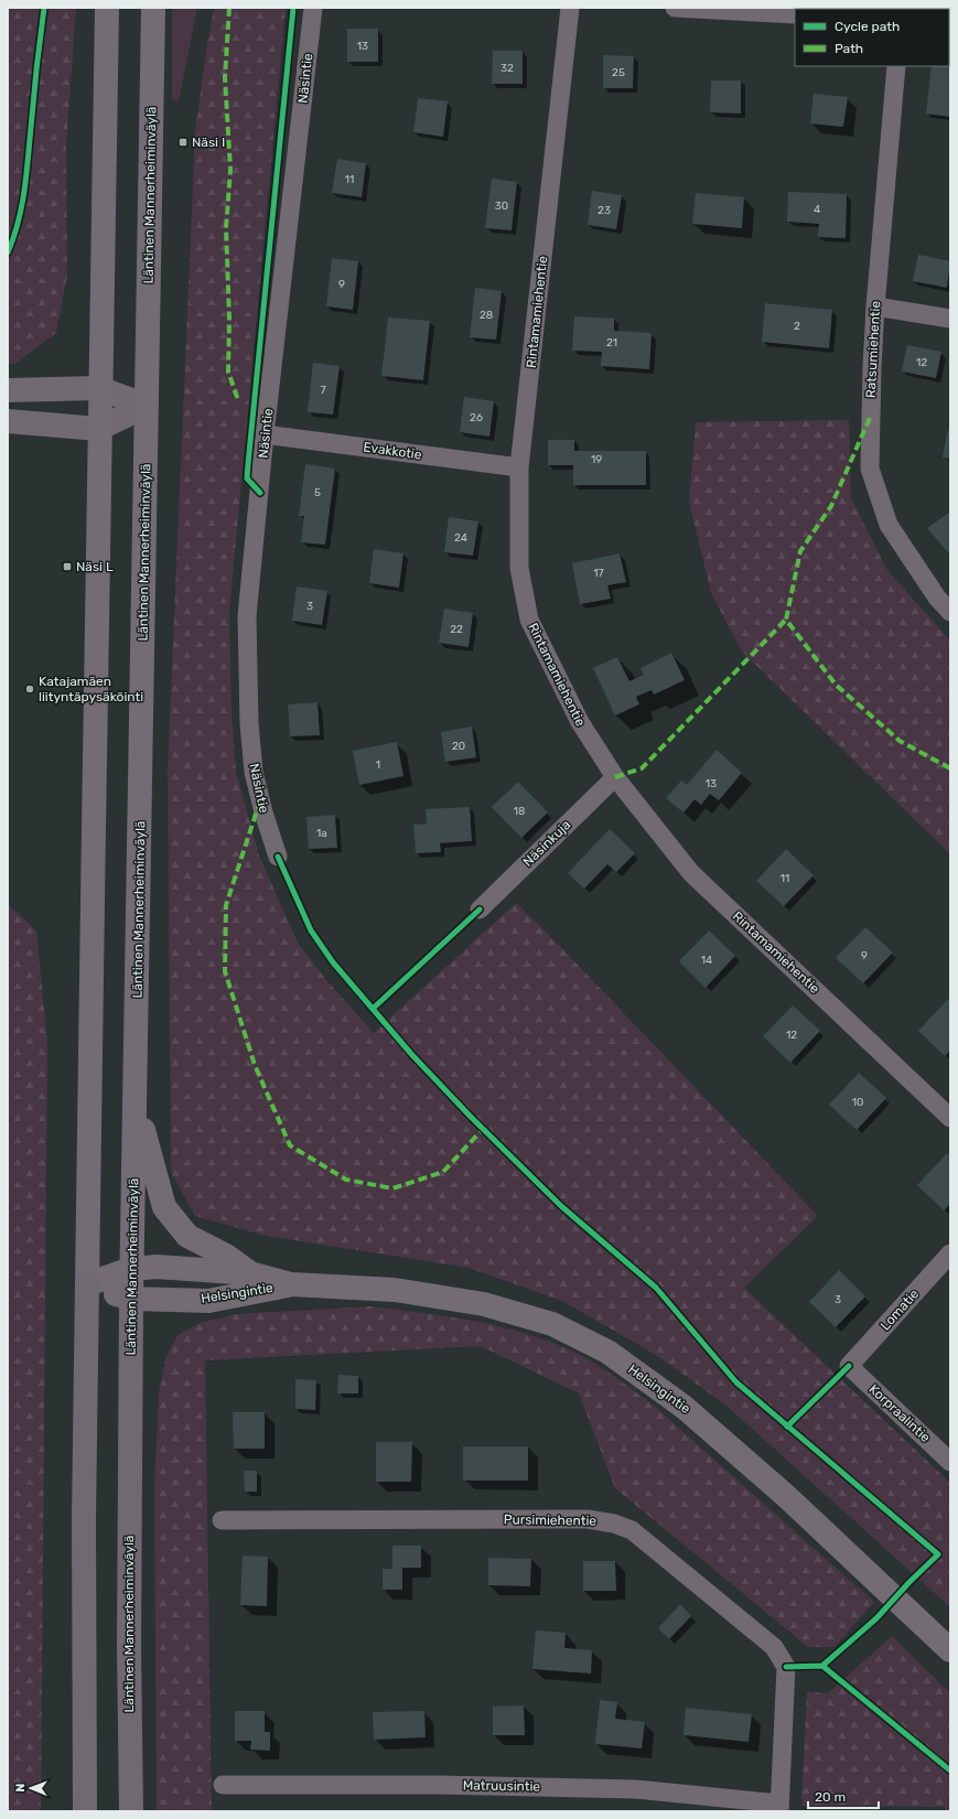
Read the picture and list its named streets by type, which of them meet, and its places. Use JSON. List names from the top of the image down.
{
  "streets": {
    "main road": ["Läntinen Mannerheiminväylä", "Helsingintie"],
    "street": [
      "Näsintie",
      "Rintamamiehentie",
      "Ratsumiehentie",
      "Evakkotie",
      "Näsinkuja",
      "Lomatie",
      "Korpraalintie",
      "Pursimiehentie",
      "Matruusintie"
    ]
  },
  "crossings": [
    ["Näsintie", "Evakkotie"],
    ["Läntinen Mannerheiminväylä", "Helsingintie"],
    ["Rintamamiehentie", "Evakkotie"],
    ["Rintamamiehentie", "Näsinkuja"],
    ["Lomatie", "Korpraalintie"],
    ["Pursimiehentie", "Matruusintie"]
  ],
  "places": {
    "transit": ["Näsi I", "Näsi L"],
    "other": ["Katajamäen liityntäpysäköinti"]
  },
  "house_numbers": [
    "13",
    "32",
    "25",
    "11",
    "30",
    "4",
    "23",
    "9",
    "28",
    "2",
    "21",
    "12",
    "7",
    "26",
    "19",
    "5",
    "24",
    "17",
    "3",
    "22",
    "20",
    "1",
    "13",
    "18",
    "1a",
    "11",
    "9",
    "14",
    "12",
    "10",
    "3"
  ],
  "legend": ["Cycle path", "Path"],
  "scale_bar": "20 m",
  "north": "left"
}
